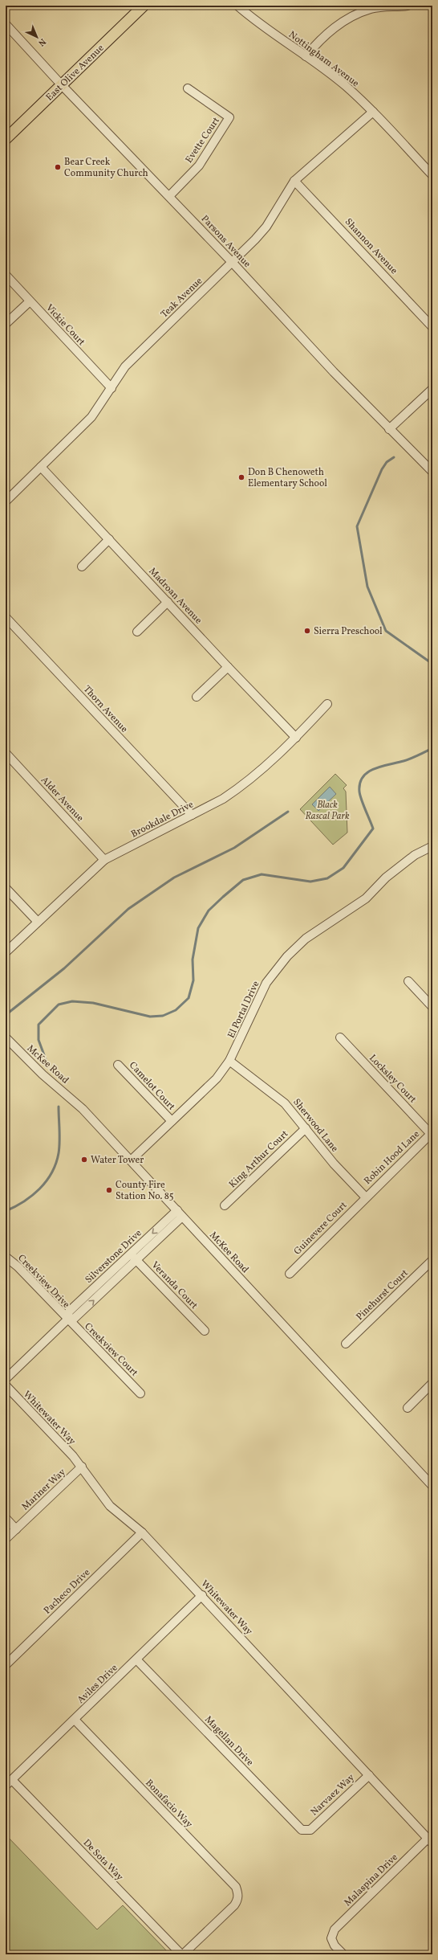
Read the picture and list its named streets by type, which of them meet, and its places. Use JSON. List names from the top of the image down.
{
  "streets": {
    "main road": ["East Olive Avenue"],
    "street": [
      "Nottingham Avenue",
      "Evette Court",
      "Parsons Avenue",
      "Shannon Avenue",
      "Teak Avenue",
      "Vickie Court",
      "Madroan Avenue",
      "Thorn Avenue",
      "Alder Avenue",
      "Brookdale Drive",
      "El Portal Drive",
      "McKee Road",
      "Locksley Court",
      "Camelot Court",
      "Sherwood Lane",
      "Robin Hood Lane",
      "King Arthur Court",
      "Guinevere Court",
      "Silverstone Drive",
      "Creekview Drive",
      "Veranda Court",
      "Pinehurst Court",
      "Creekview Court",
      "Whitewater Way",
      "Mariner Way",
      "Pacheco Drive",
      "Aviles Drive",
      "Magellan Drive",
      "Narvaez Way",
      "Bonafacio Way",
      "De Sota Way",
      "Malaspina Drive"
    ]
  },
  "crossings": [
    ["Nottingham Avenue", "Teak Avenue"],
    ["East Olive Avenue", "Parsons Avenue"],
    ["Evette Court", "Parsons Avenue"],
    ["Parsons Avenue", "Teak Avenue"],
    ["Shannon Avenue", "Teak Avenue"],
    ["Teak Avenue", "Vickie Court"],
    ["Teak Avenue", "Madroan Avenue"],
    ["Madroan Avenue", "Brookdale Drive"],
    ["Thorn Avenue", "Brookdale Drive"],
    ["Alder Avenue", "Brookdale Drive"],
    ["El Portal Drive", "McKee Road"],
    ["El Portal Drive", "Camelot Court"],
    ["El Portal Drive", "Sherwood Lane"],
    ["McKee Road", "Silverstone Drive"],
    ["Locksley Court", "Robin Hood Lane"],
    ["Sherwood Lane", "Robin Hood Lane"],
    ["Sherwood Lane", "King Arthur Court"],
    ["Sherwood Lane", "Guinevere Court"],
    ["Robin Hood Lane", "Guinevere Court"],
    ["Silverstone Drive", "Creekview Drive"],
    ["Silverstone Drive", "Veranda Court"],
    ["Silverstone Drive", "Creekview Court"],
    ["Creekview Drive", "Creekview Court"],
    ["Whitewater Way", "Mariner Way"],
    ["Whitewater Way", "Pacheco Drive"],
    ["Whitewater Way", "Aviles Drive"],
    ["Whitewater Way", "Narvaez Way"],
    ["Whitewater Way", "Malaspina Drive"],
    ["Aviles Drive", "Magellan Drive"],
    ["Aviles Drive", "Bonafacio Way"],
    ["Aviles Drive", "De Sota Way"],
    ["Magellan Drive", "Narvaez Way"],
    ["Bonafacio Way", "De Sota Way"]
  ],
  "parks": ["Black Rascal Park"],
  "places": [
    "Bear Creek Community Church",
    "Don B Chenoweth Elementary School",
    "Sierra Preschool",
    "Water Tower",
    "County Fire Station No. 85"
  ],
  "north": "bottom right"
}
